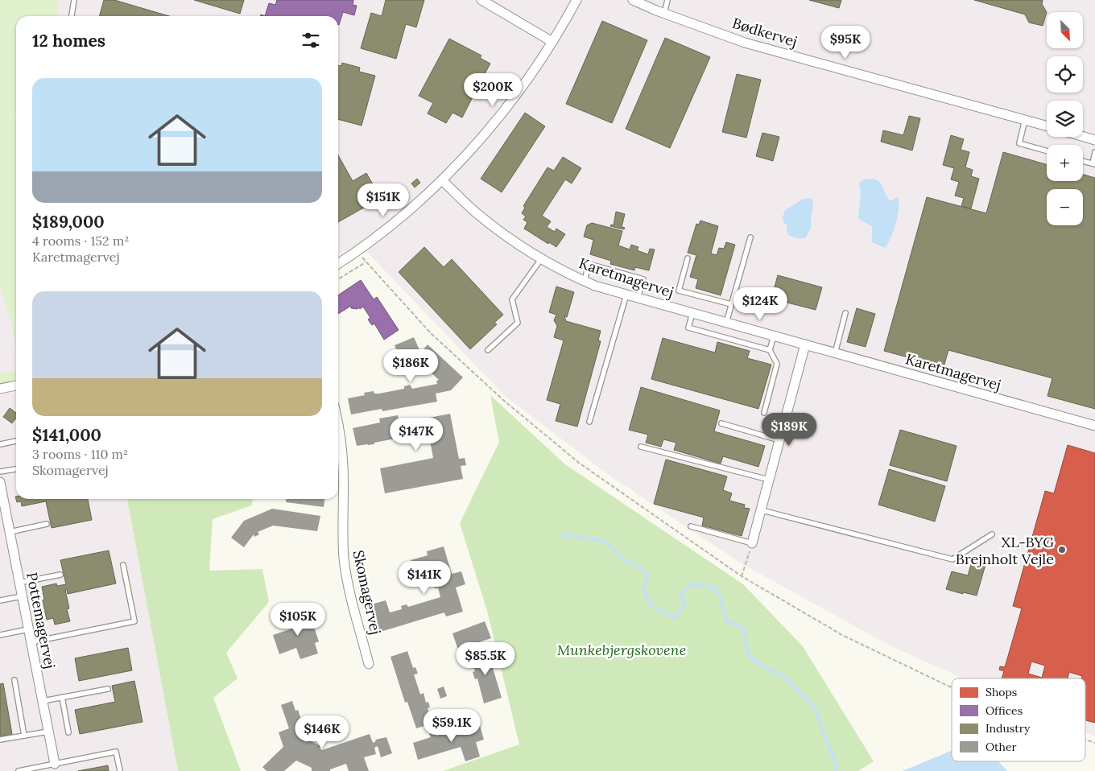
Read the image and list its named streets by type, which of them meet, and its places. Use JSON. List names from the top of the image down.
{
  "streets": {
    "street": [
      "Bødkervej",
      "Karetmagervej",
      "Skomagervej",
      "Pottemagervej"
    ]
  },
  "parks": ["Munkebjergskovene"],
  "places": ["XL-BYG Brejnholt Vejle"],
  "legend": [
    "Shops",
    "Offices",
    "Industry",
    "Other"
  ],
  "north": "bottom right",
  "page": {
    "map_buttons": ["+", "−"],
    "heading": "12 homes",
    "price": [
      "$95K",
      "$200K",
      "$151K",
      "$124K",
      "$186K",
      "$189K",
      "$147K",
      "$141K",
      "$105K",
      "$85.5K",
      "$59.1K",
      "$146K"
    ],
    "list": [
      {
        "name": "$189,000",
        "note": "4 rooms · 152 m² · Karetmagervej"
      },
      {
        "name": "$141,000",
        "note": "3 rooms · 110 m² · Skomagervej"
      }
    ]
  }
}
